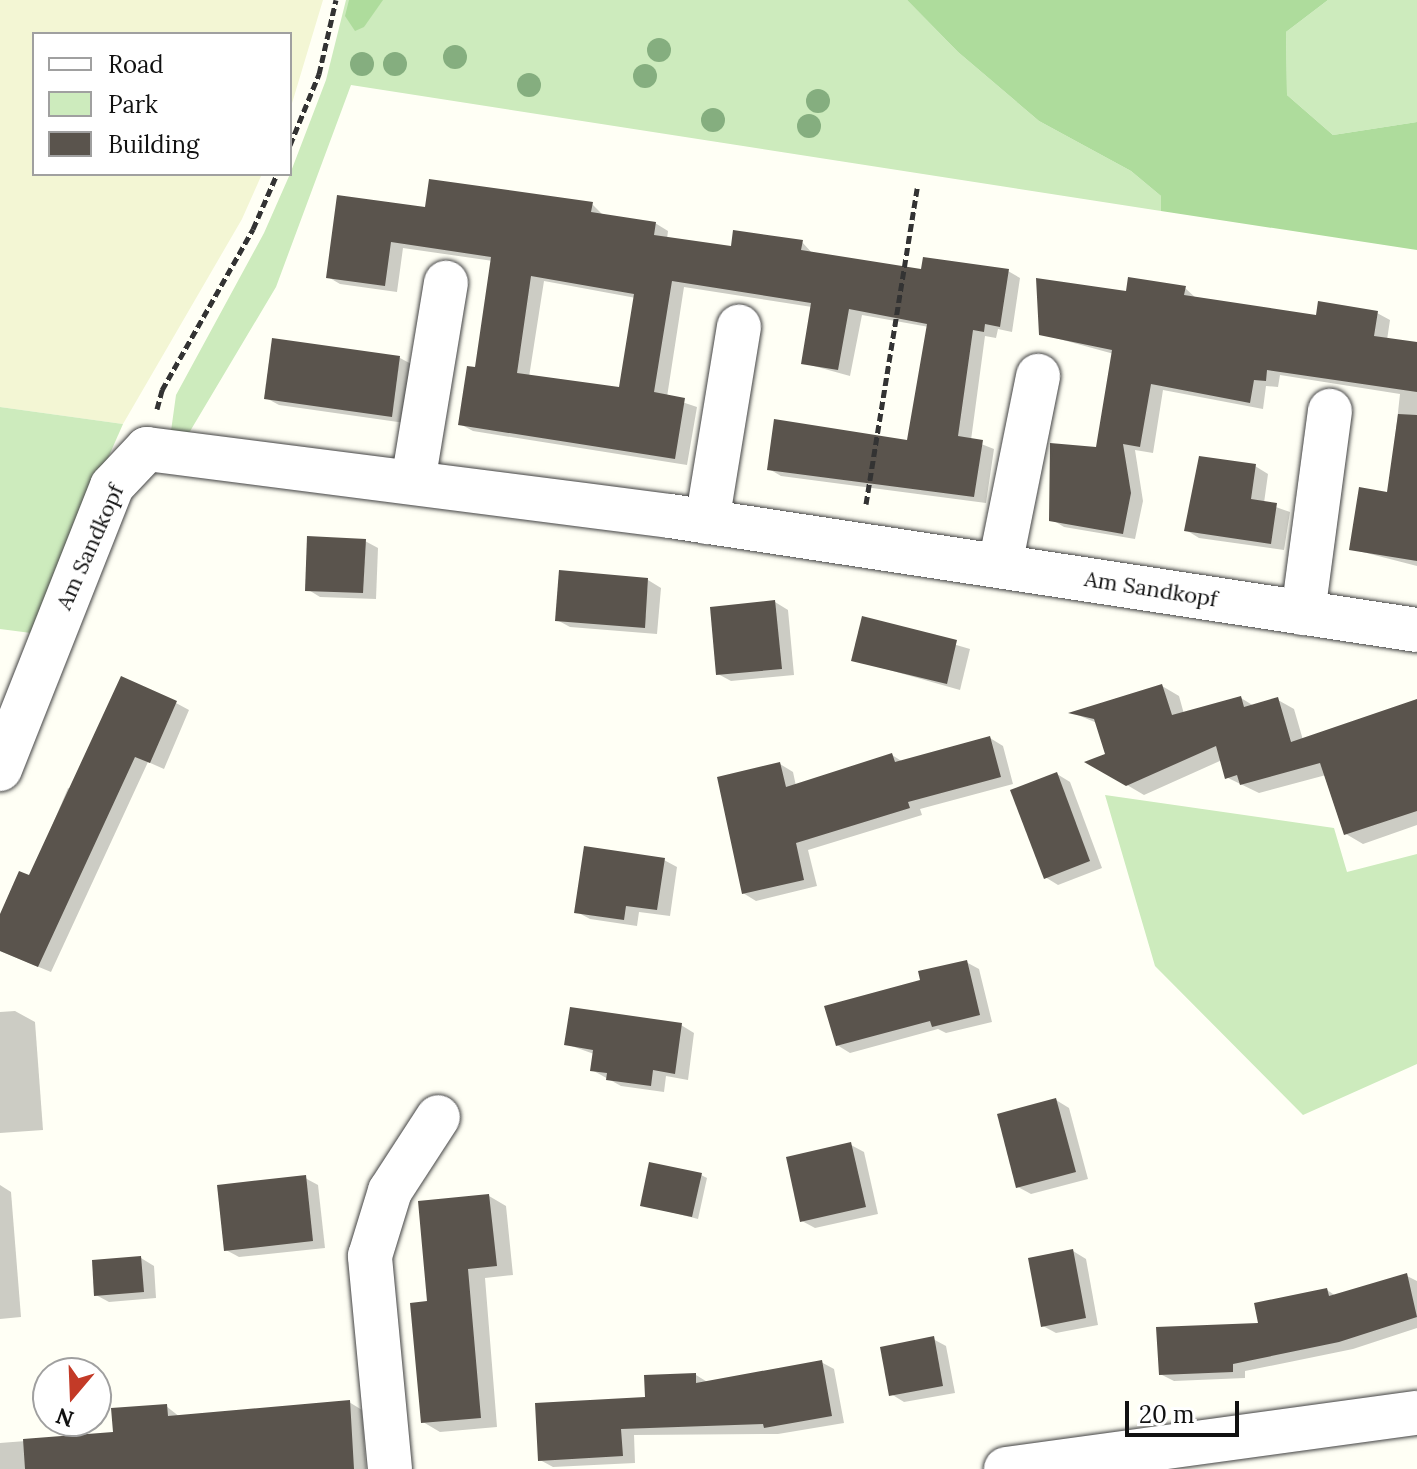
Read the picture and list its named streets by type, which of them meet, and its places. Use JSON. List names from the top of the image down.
{
  "streets": {
    "street": ["Am Sandkopf"]
  },
  "legend": ["Road", "Park", "Building"],
  "scale_bar": "20 m",
  "north": "bottom"
}
